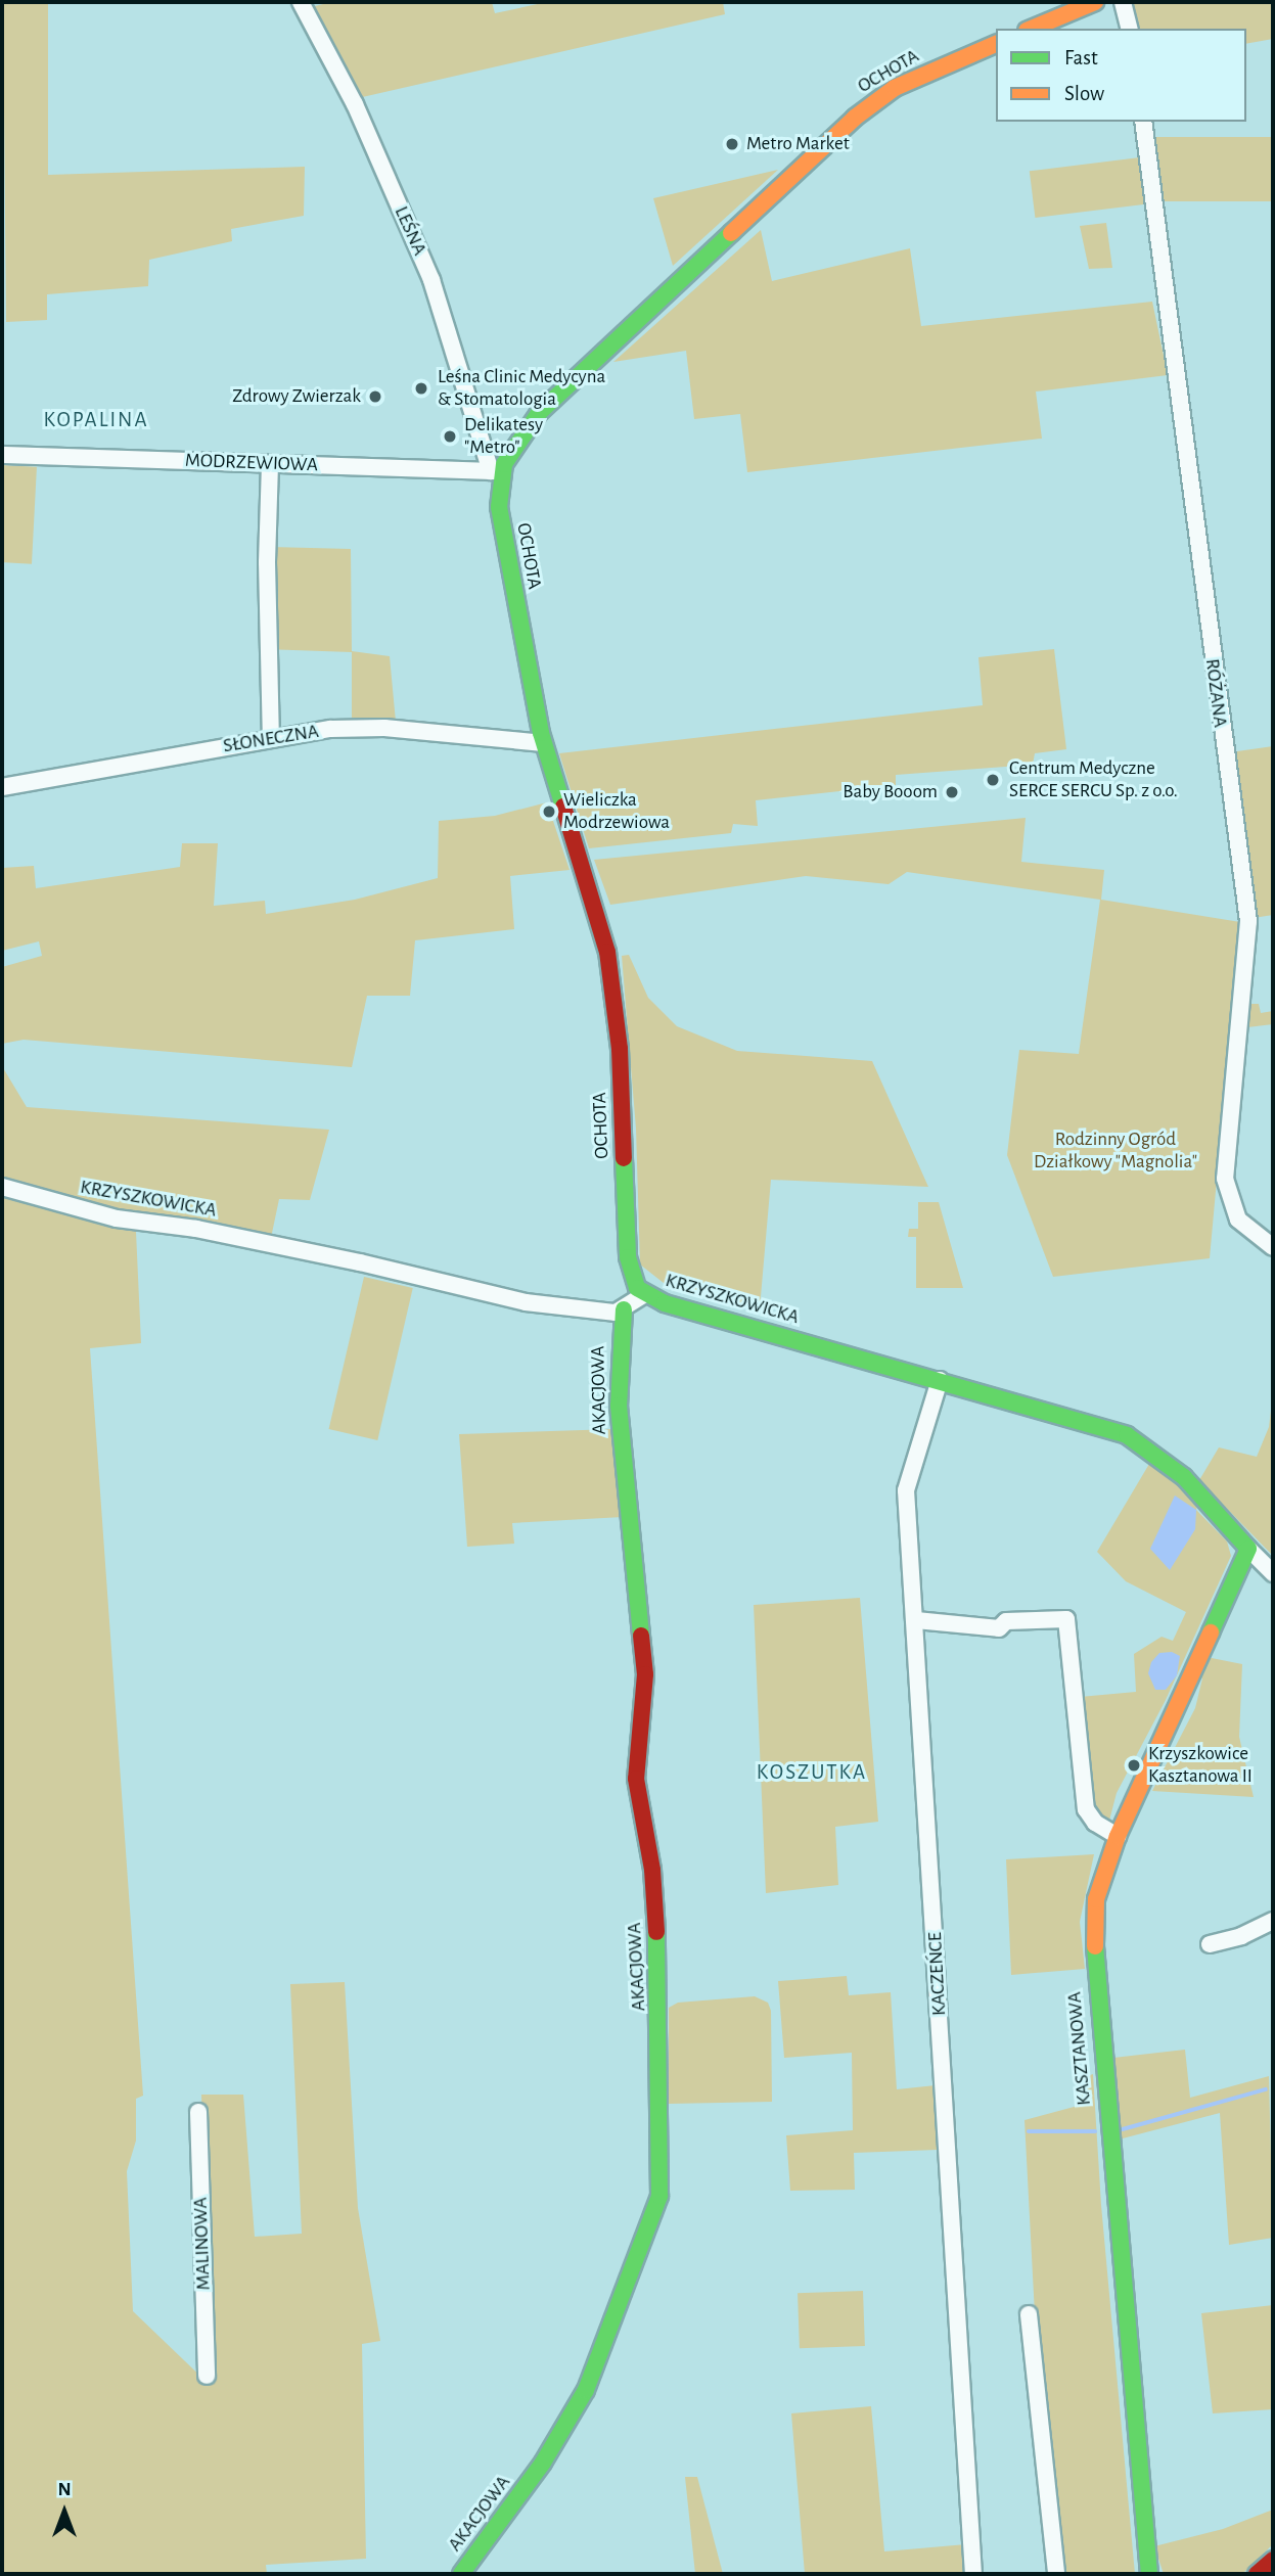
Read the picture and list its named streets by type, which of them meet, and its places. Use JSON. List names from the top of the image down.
{
  "streets": {
    "street": [
      "OCHOTA",
      "LEŚNA",
      "MODRZEWIOWA",
      "RÓŻANA",
      "SŁONECZNA",
      "KRZYSZKOWICKA",
      "AKACJOWA",
      "KACZEŃCE",
      "KASZTANOWA",
      "MALINOWA"
    ]
  },
  "crossings": [
    ["OCHOTA", "LEŚNA"],
    ["OCHOTA", "MODRZEWIOWA"],
    ["OCHOTA", "SŁONECZNA"],
    ["OCHOTA", "KRZYSZKOWICKA"],
    ["LEŚNA", "MODRZEWIOWA"],
    ["KRZYSZKOWICKA", "AKACJOWA"],
    ["KRZYSZKOWICKA", "KACZEŃCE"],
    ["KRZYSZKOWICKA", "KASZTANOWA"]
  ],
  "districts": ["KOPALINA", "KOSZUTKA"],
  "parks": ["Rodzinny Ogród Działkowy \"Magnolia\""],
  "places": [
    "Metro Market",
    "Leśna Clinic Medycyna & Stomatologia",
    "Zdrowy Zwierzak",
    "Delikatesy \"Metro\"",
    "Centrum Medyczne SERCE SERCU Sp. z o.o.",
    "Baby Booom",
    "Wieliczka Modrzewiowa",
    "Krzyszkowice Kasztanowa II"
  ],
  "legend": ["Fast", "Slow"],
  "north": "top"
}
